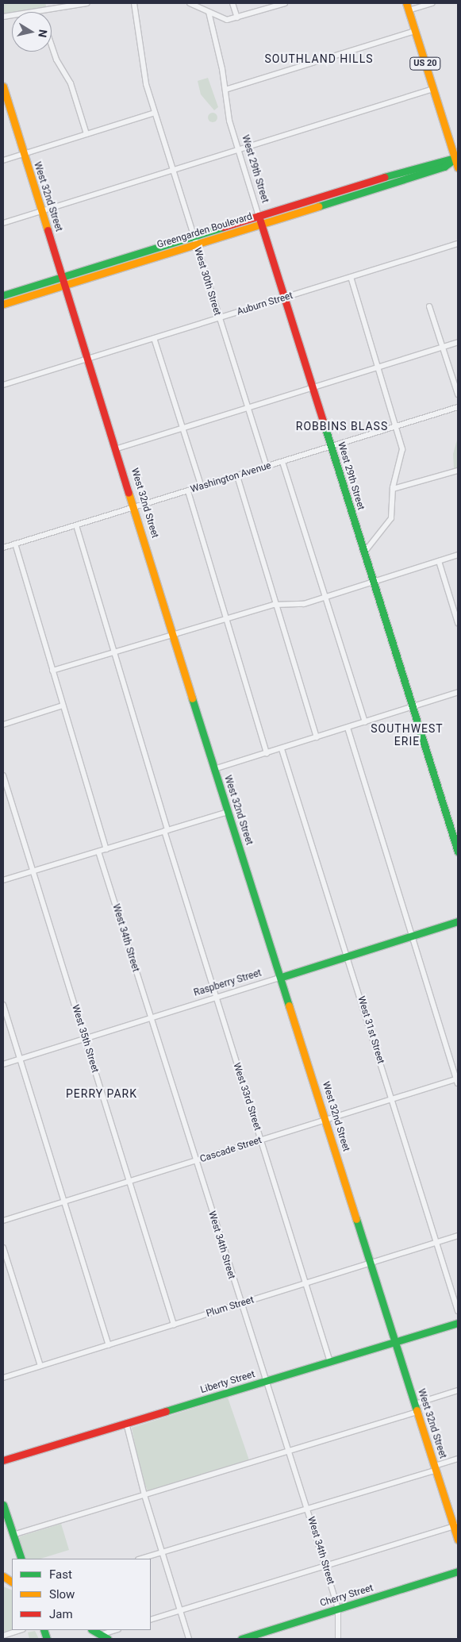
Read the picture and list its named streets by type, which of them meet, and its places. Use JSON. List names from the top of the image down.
{
  "streets": {
    "street": [
      "US 20",
      "West 29th Street",
      "West 32nd Street",
      "Greengarden Boulevard",
      "West 30th Street",
      "Auburn Street",
      "Washington Avenue",
      "West 34th Street",
      "Raspberry Street",
      "West 31st Street",
      "West 35th Street",
      "West 33rd Street",
      "Cascade Street",
      "Plum Street",
      "Liberty Street",
      "Cherry Street"
    ]
  },
  "crossings": [
    ["US 20", "Greengarden Boulevard"],
    ["West 29th Street", "Greengarden Boulevard"],
    ["West 29th Street", "Auburn Street"],
    ["West 29th Street", "Washington Avenue"],
    ["West 32nd Street", "Greengarden Boulevard"],
    ["West 32nd Street", "Auburn Street"],
    ["West 32nd Street", "Washington Avenue"],
    ["West 32nd Street", "Raspberry Street"],
    ["West 32nd Street", "Cascade Street"],
    ["West 32nd Street", "Plum Street"],
    ["West 32nd Street", "Liberty Street"],
    ["Greengarden Boulevard", "West 30th Street"],
    ["West 30th Street", "Auburn Street"],
    ["West 30th Street", "Washington Avenue"],
    ["Washington Avenue", "West 33rd Street"],
    ["West 34th Street", "Raspberry Street"],
    ["West 34th Street", "Cascade Street"],
    ["West 34th Street", "Plum Street"],
    ["West 34th Street", "Liberty Street"],
    ["West 34th Street", "Cherry Street"],
    ["Raspberry Street", "West 31st Street"],
    ["Raspberry Street", "West 35th Street"],
    ["Raspberry Street", "West 33rd Street"],
    ["West 31st Street", "Cascade Street"],
    ["West 31st Street", "Plum Street"],
    ["West 35th Street", "Cascade Street"],
    ["West 35th Street", "Plum Street"],
    ["West 33rd Street", "Cascade Street"],
    ["West 33rd Street", "Plum Street"],
    ["West 33rd Street", "Liberty Street"]
  ],
  "districts": [
    "SOUTHLAND HILLS",
    "ROBBINS BLASS",
    "SOUTHWEST ERIE",
    "PERRY PARK"
  ],
  "legend": ["Fast", "Slow", "Jam"],
  "north": "right"
}
